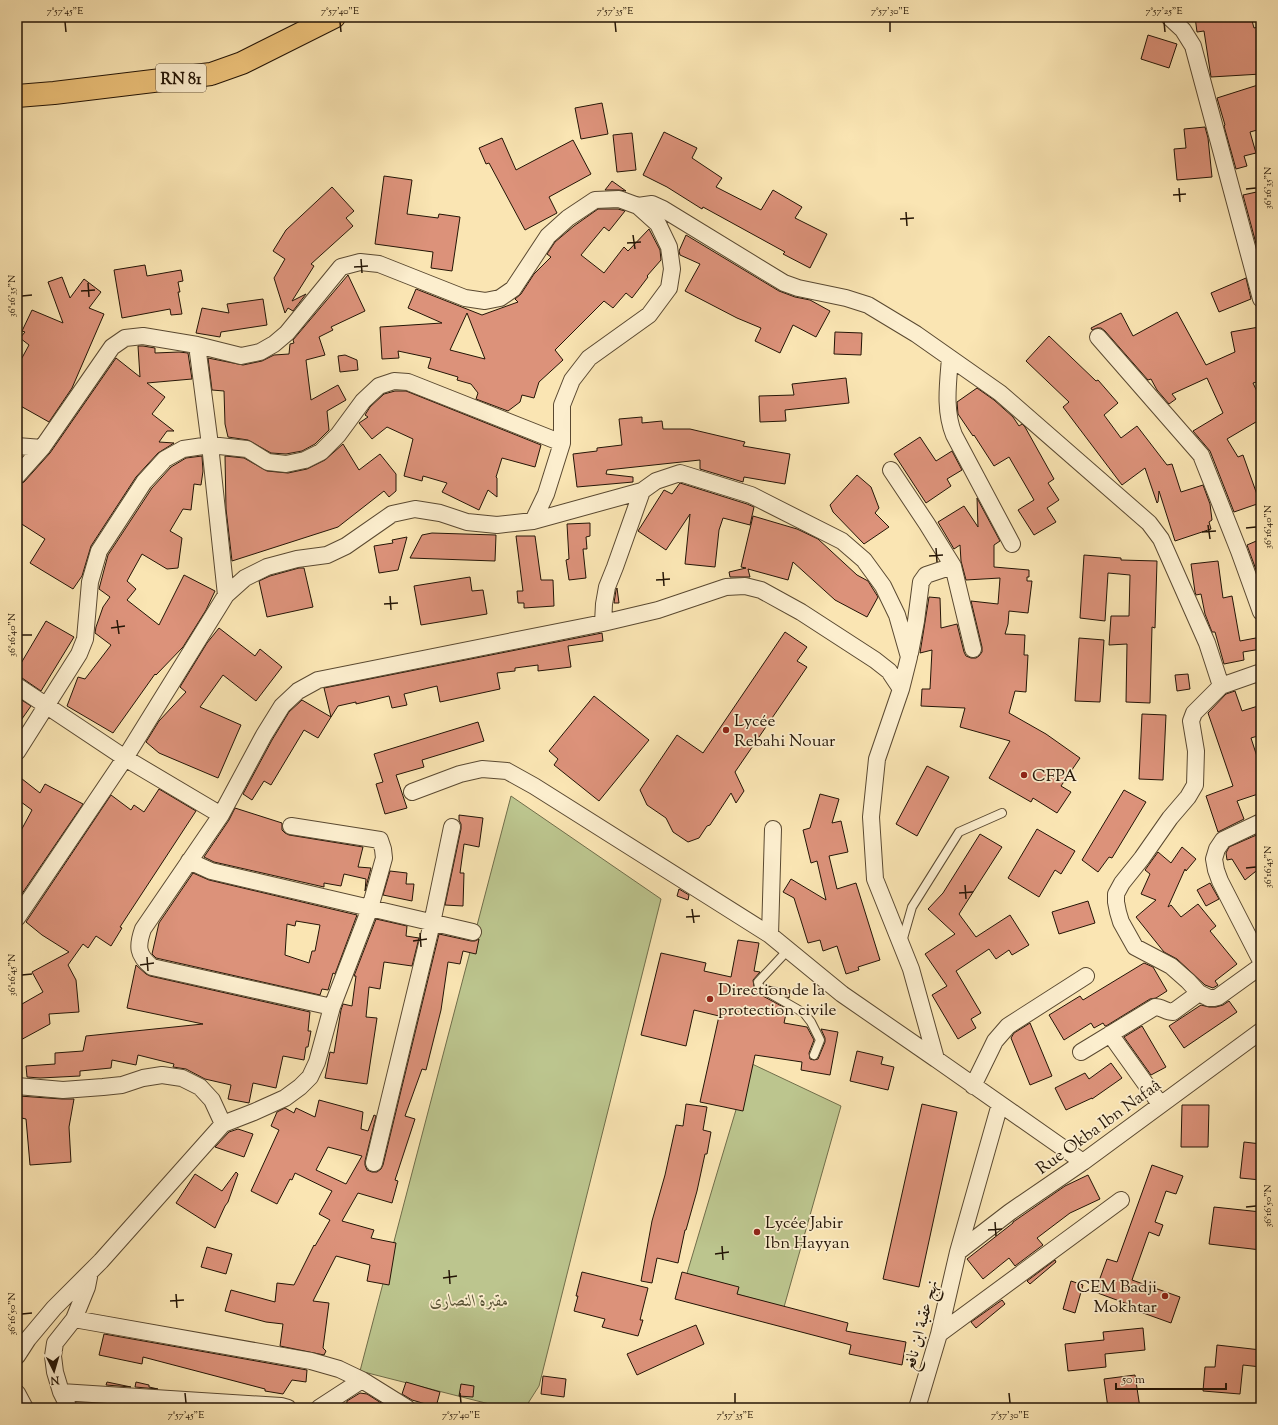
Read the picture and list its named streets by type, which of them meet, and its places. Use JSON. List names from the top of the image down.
{
  "streets": {
    "main road": ["RN 81"],
    "street": ["Rue Okba Ibn Nafaâ", "نهج عقبة ابن نافع"]
  },
  "crossings": [
    ["Rue Okba Ibn Nafaâ", "نهج عقبة ابن نافع"]
  ],
  "parks": ["مقبرة النصارى"],
  "places": [
    "Lycée Rebahi Nouar",
    "CFPA",
    "Direction de la protection civile",
    "Lycée Jabir Ibn Hayyan",
    "CEM Badji Mokhtar"
  ],
  "scale_bar": "50 m",
  "north": "bottom",
  "coordinates": [
    "7°57'45\"E",
    "7°57'40\"E",
    "7°57'35\"E",
    "7°57'30\"E",
    "7°57'25\"E",
    "36°16'35\"N",
    "36°16'40\"N",
    "36°16'45\"N",
    "36°16'50\"N"
  ]
}
